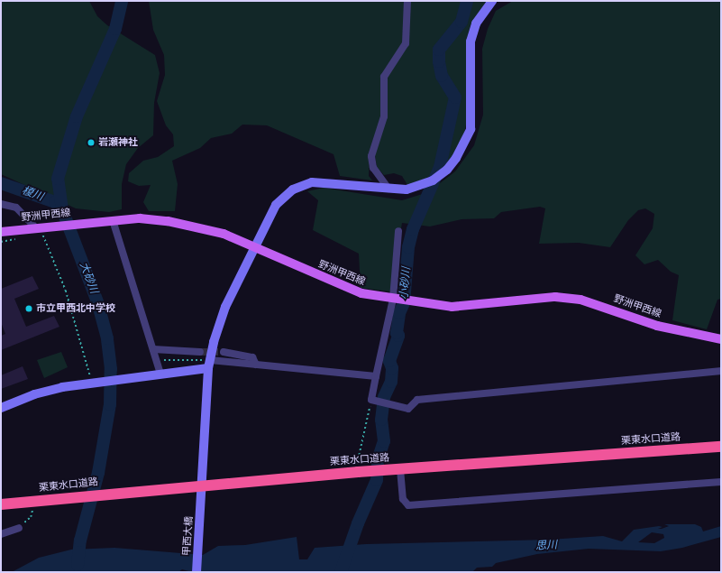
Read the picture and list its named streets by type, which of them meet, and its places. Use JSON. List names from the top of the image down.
{
  "streets": {
    "highway": ["栗東水口道路"],
    "main road": ["野洲甲西線"],
    "street": ["甲西大橋"]
  },
  "crossings": [
    ["野洲甲西線", "甲西大橋"],
    ["栗東水口道路", "甲西大橋"]
  ],
  "water": [
    "榎川",
    "大砂川",
    "小砂川",
    "思川"
  ],
  "places": ["岩瀬神社", "市立甲西北中学校"]
}
